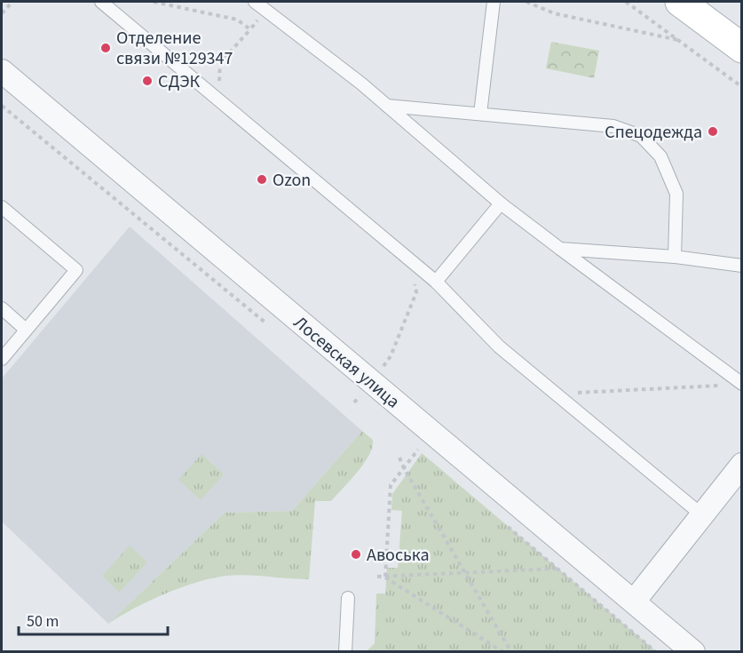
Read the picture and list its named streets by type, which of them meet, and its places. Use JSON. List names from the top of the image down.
{
  "streets": {
    "street": ["Лосевская улица"]
  },
  "places": [
    "Отделение связи №129347",
    "СДЭК",
    "Спецодежда",
    "Ozon",
    "Авоська"
  ],
  "scale_bar": "50 m"
}
